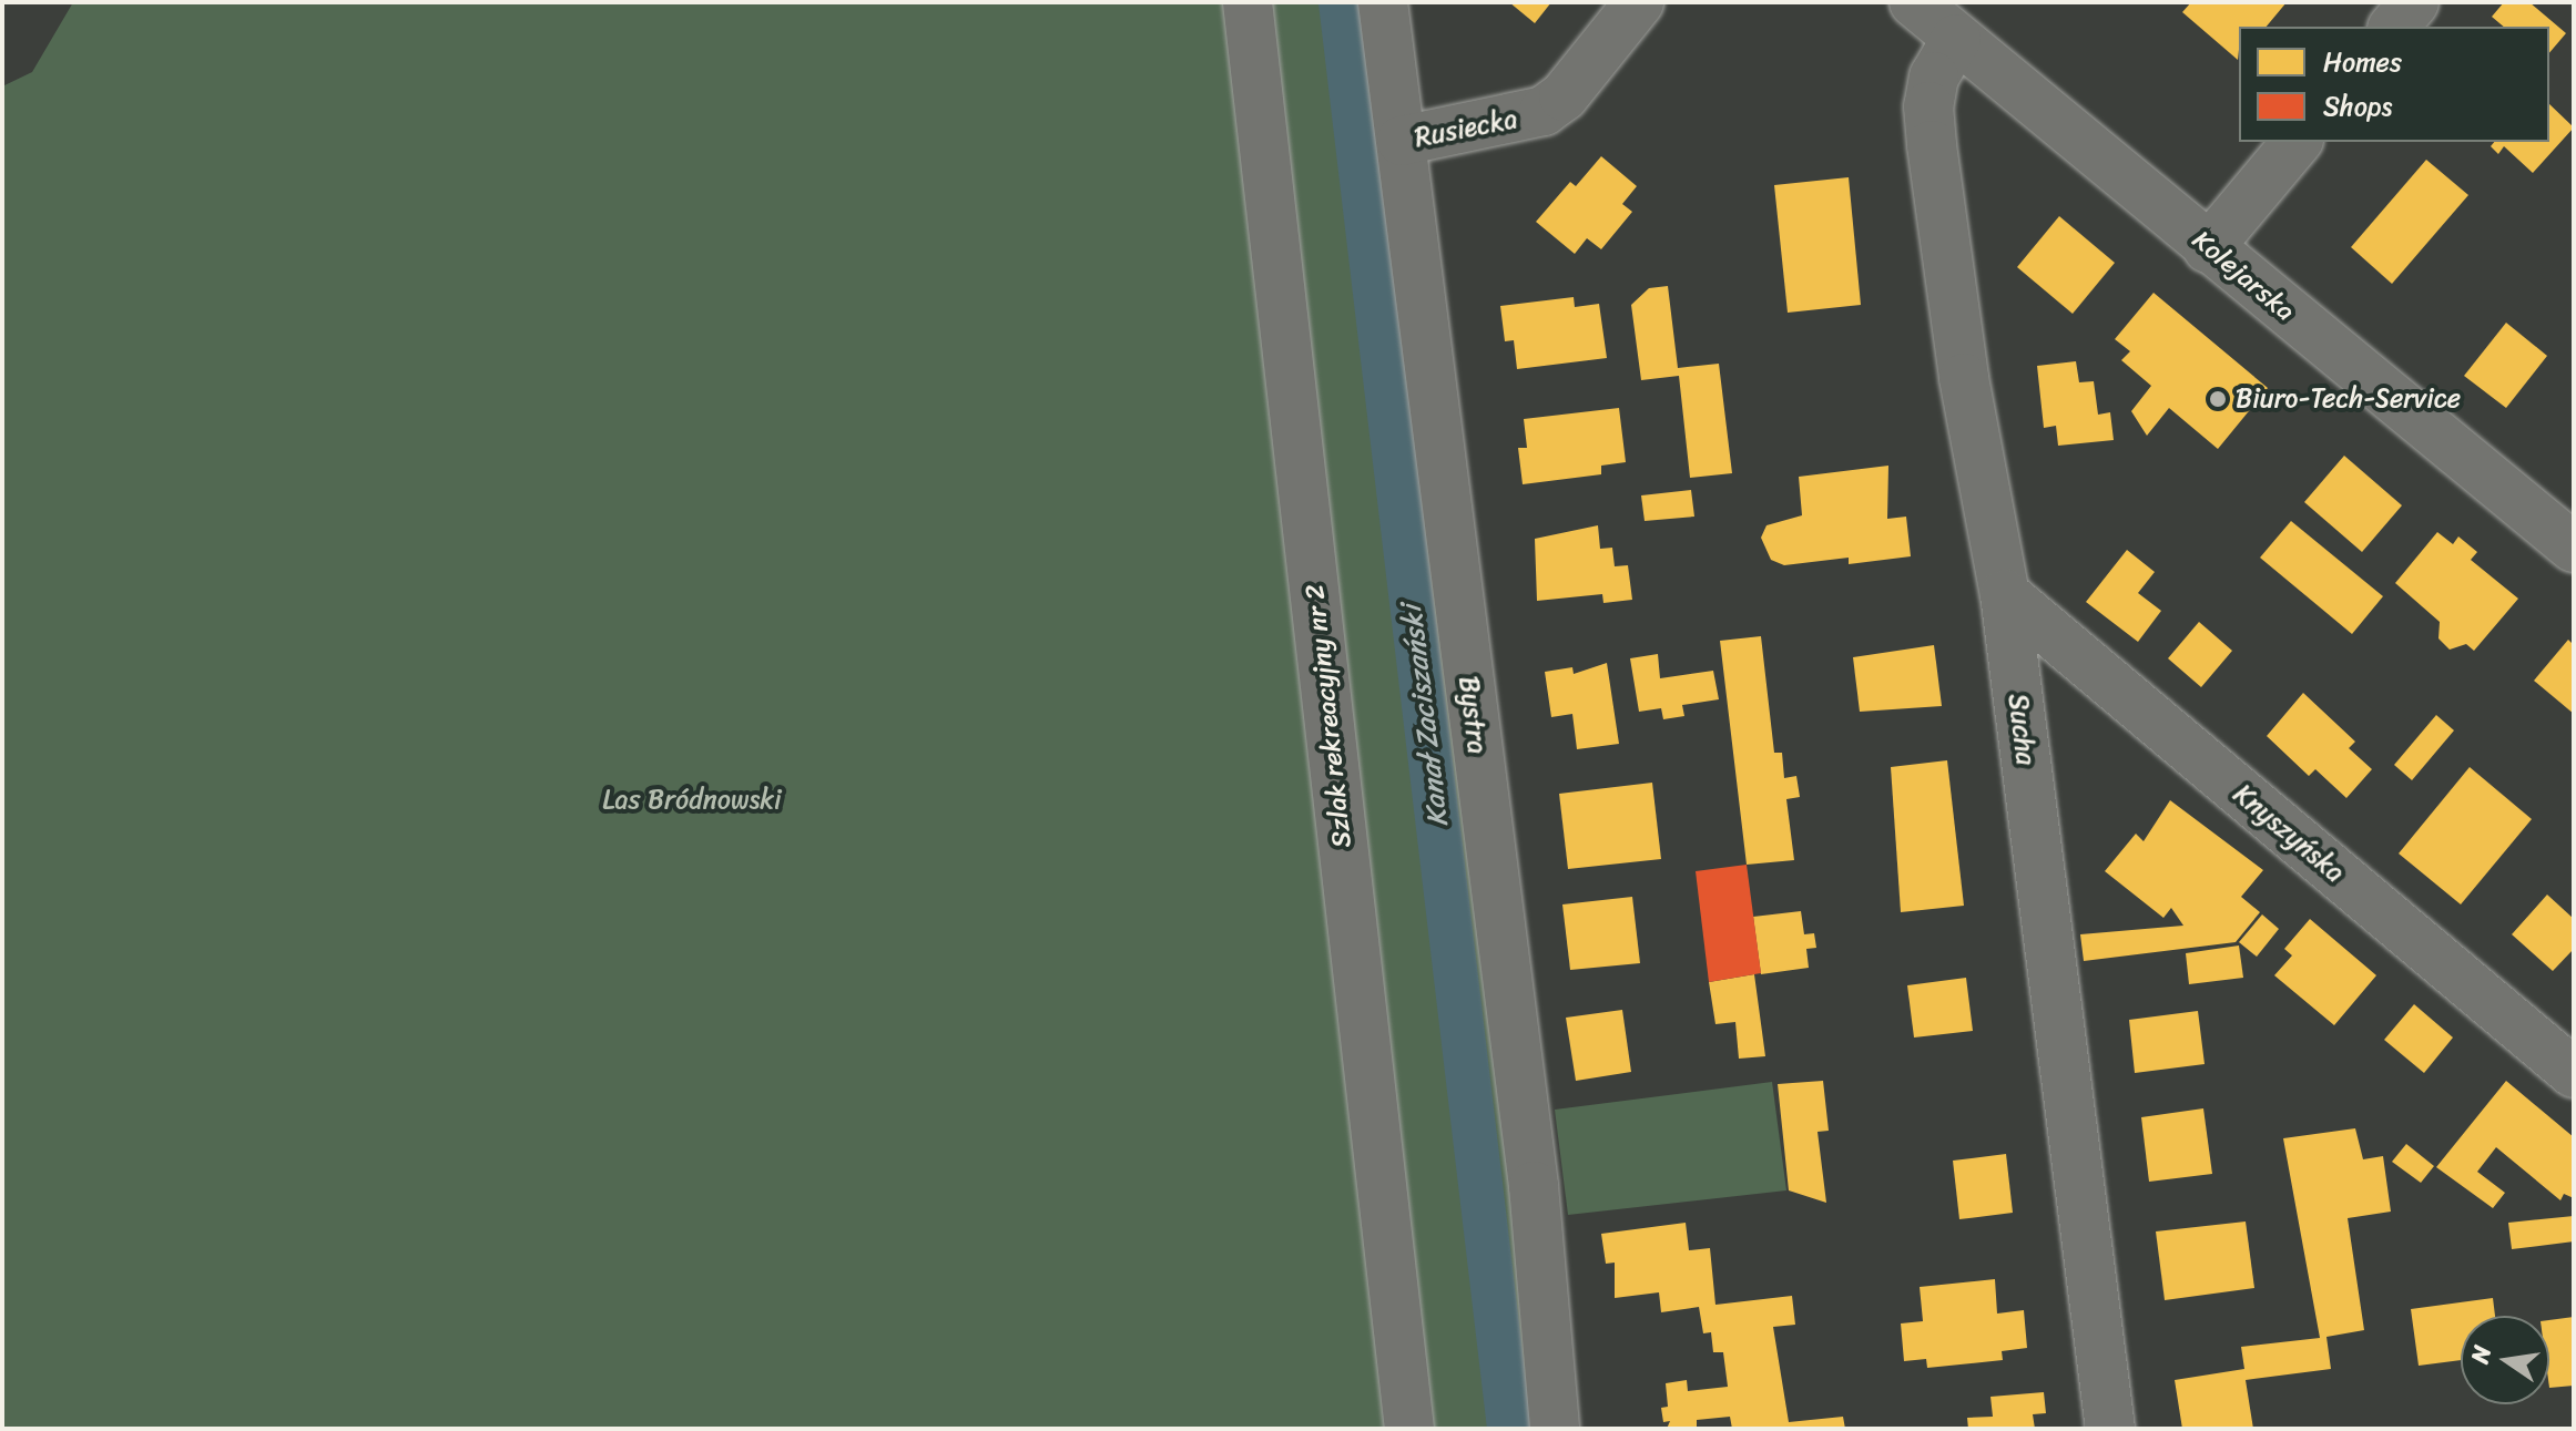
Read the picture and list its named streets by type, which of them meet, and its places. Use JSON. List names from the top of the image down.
{
  "streets": {
    "street": [
      "Rusiecka",
      "Kolejarska",
      "Bystra",
      "Szlak rekreacyjny nr 2",
      "Sucha",
      "Knyszyńska"
    ]
  },
  "crossings": [
    ["Rusiecka", "Bystra"],
    ["Kolejarska", "Sucha"],
    ["Sucha", "Knyszyńska"]
  ],
  "water": ["Kanał Zaciszański"],
  "parks": ["Las Bródnowski"],
  "places": ["Biuro-Tech-Service"],
  "legend": ["Homes", "Shops"],
  "north": "left"
}
